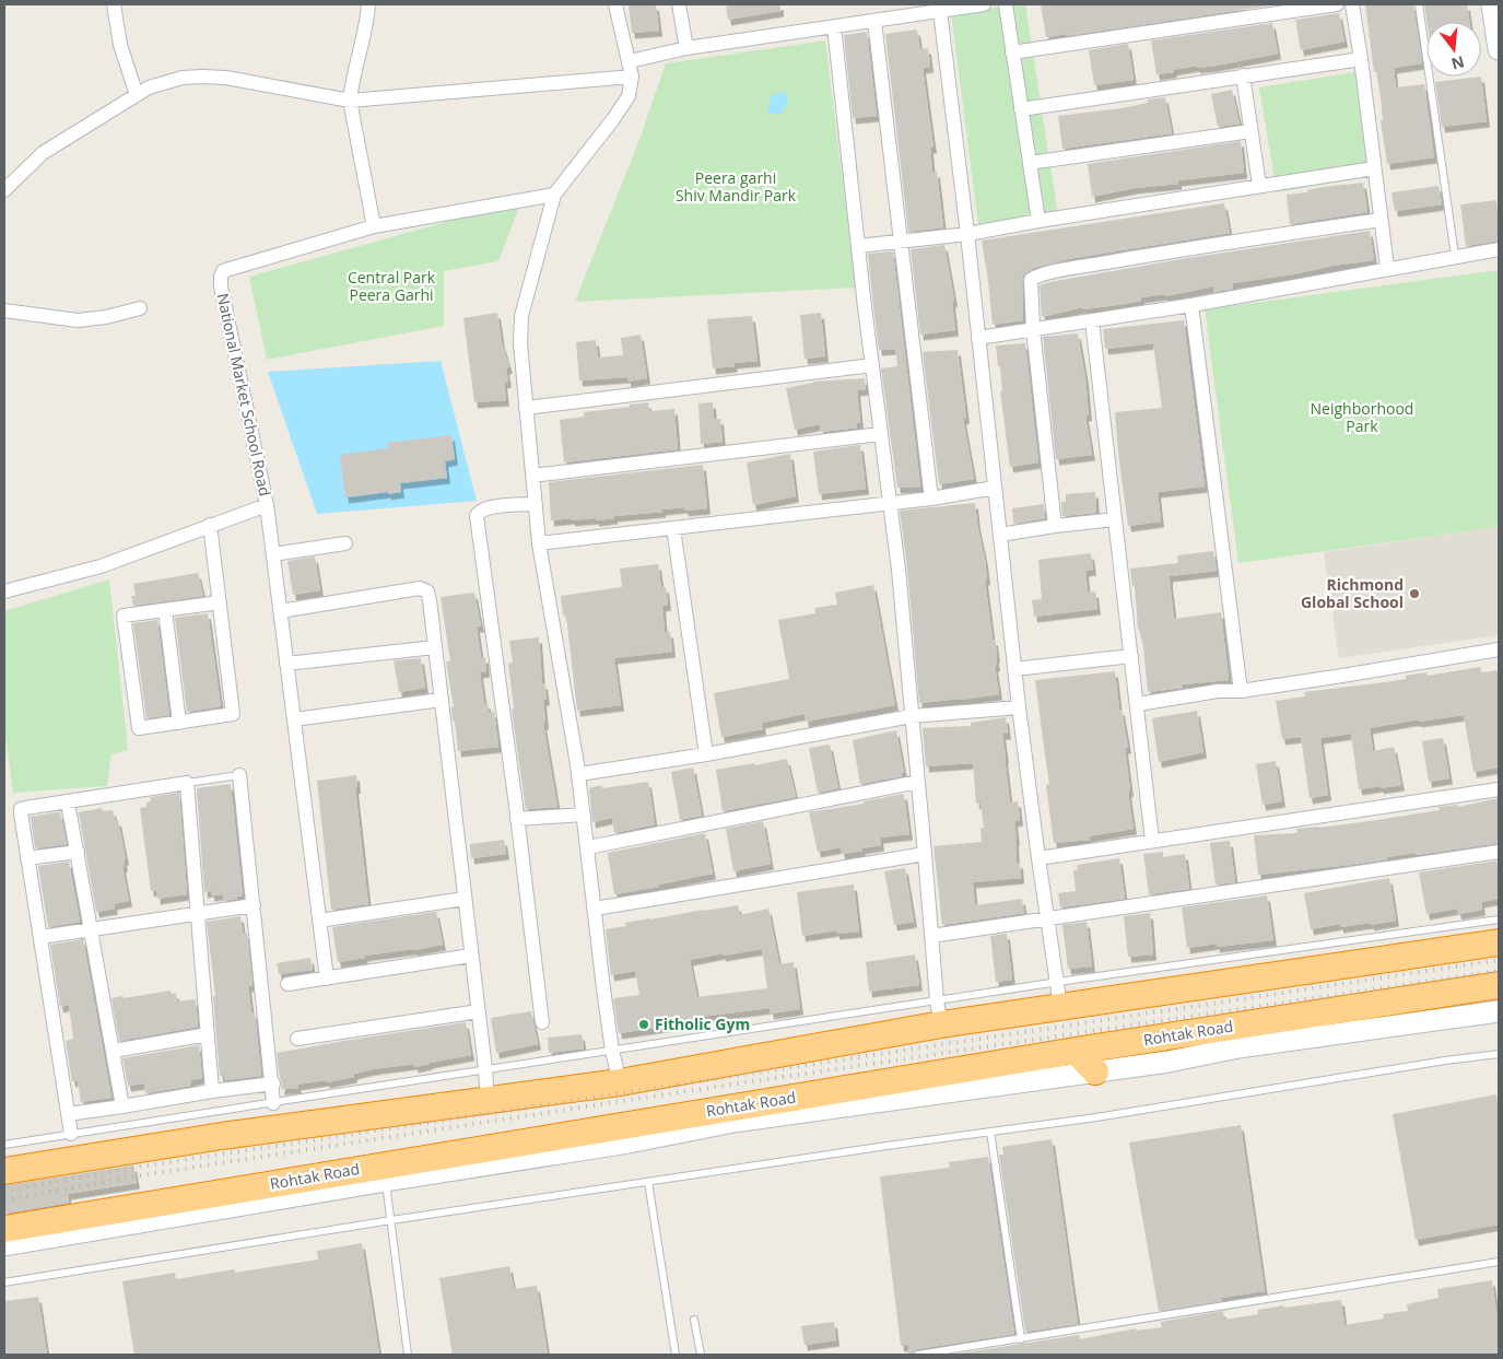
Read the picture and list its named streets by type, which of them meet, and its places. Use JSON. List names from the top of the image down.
{
  "streets": {
    "highway": ["Rohtak Road"],
    "street": ["National Market School Road"]
  },
  "parks": ["Peera garhi Shiv Mandir Park", "Central Park Peera Garhi", "Neighborhood Park"],
  "places": ["Richmond Global School", "Fitholic Gym"],
  "north": "bottom"
}
